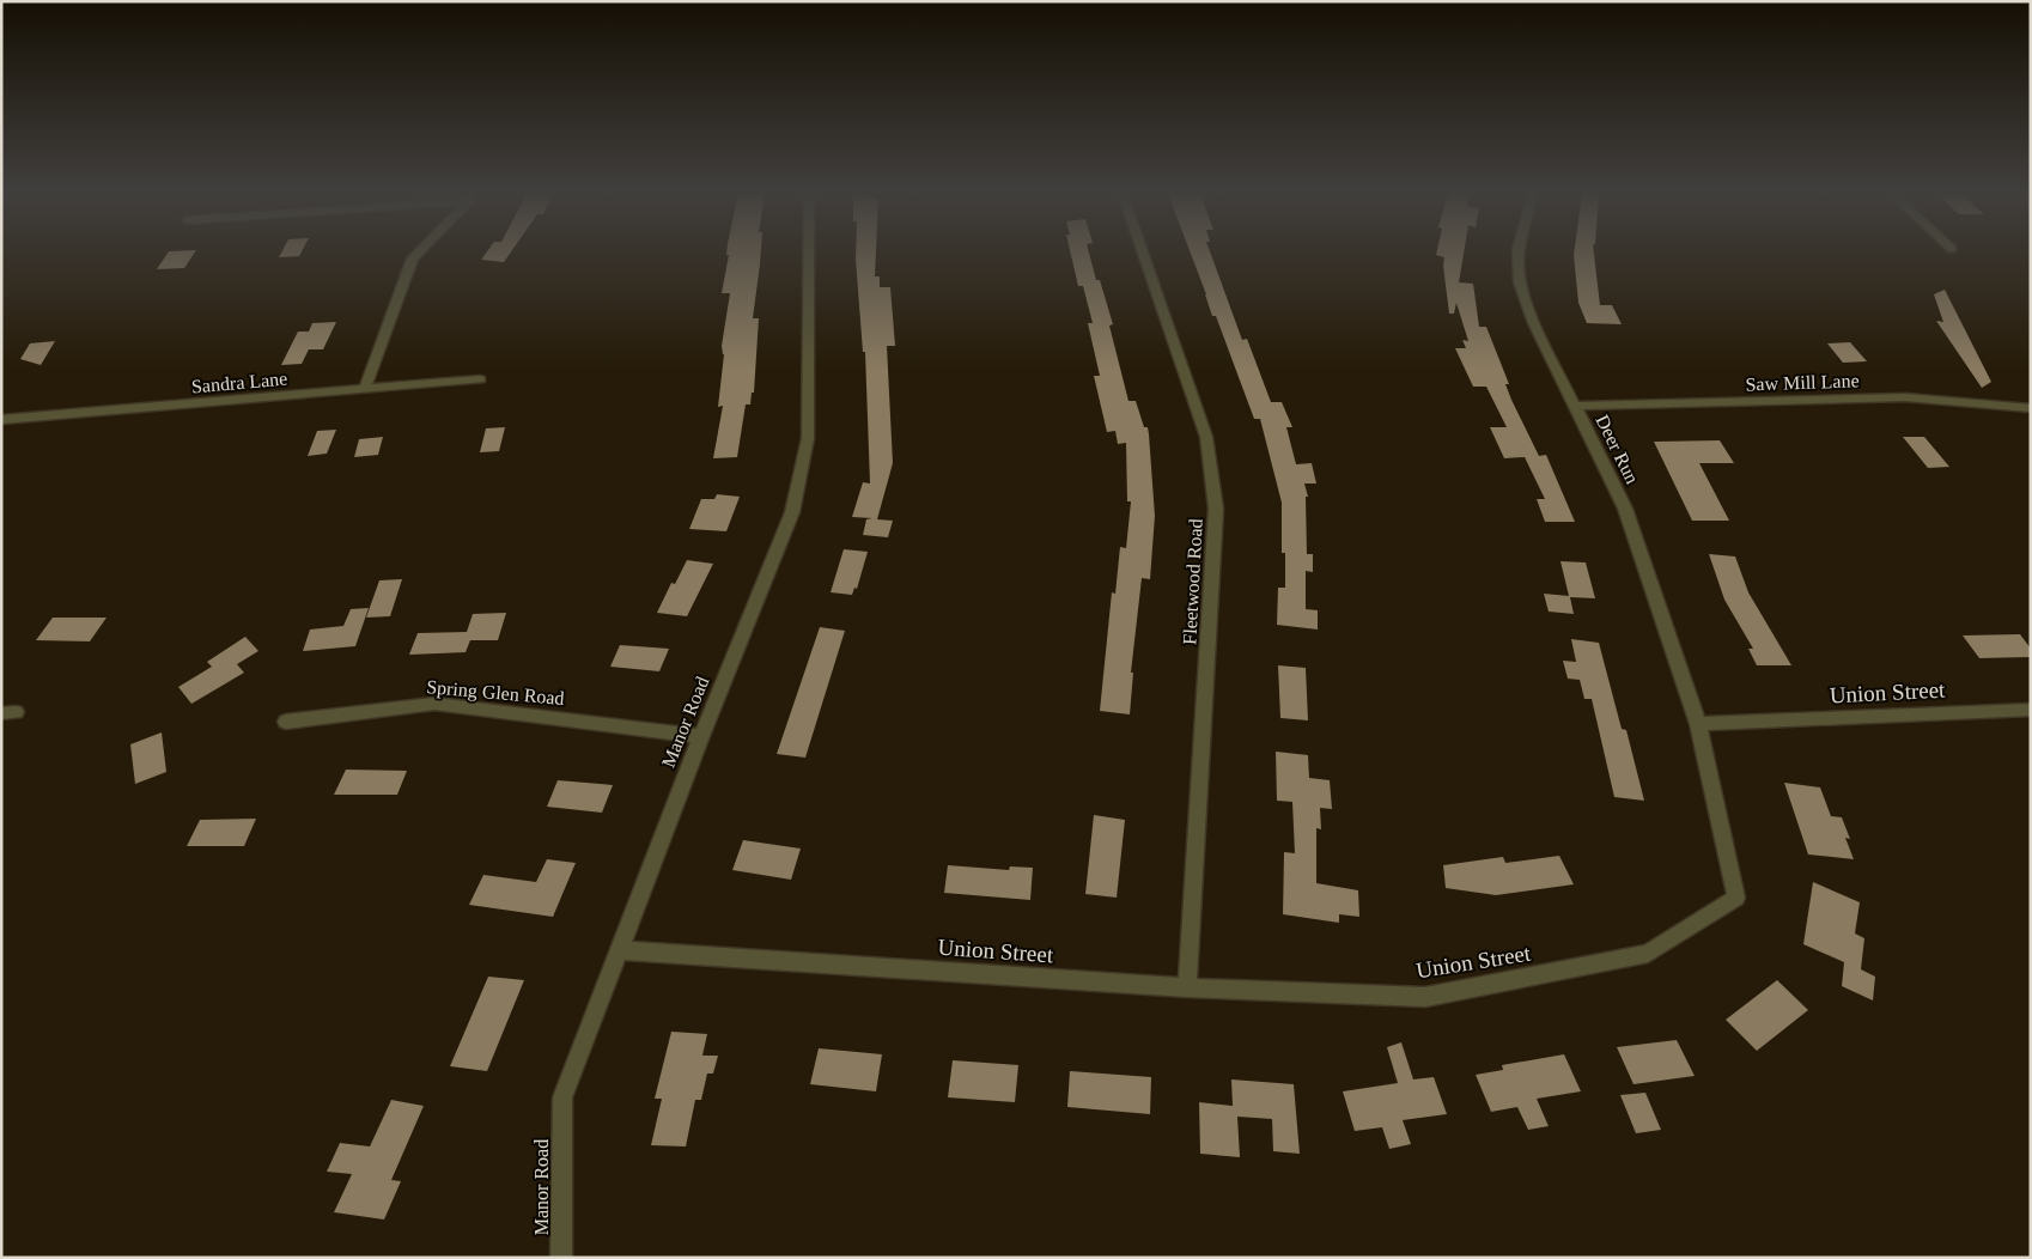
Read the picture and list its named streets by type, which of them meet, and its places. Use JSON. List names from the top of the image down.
{
  "streets": {
    "street": [
      "Sandra Lane",
      "Saw Mill Lane",
      "Deer Run",
      "Fleetwood Road",
      "Spring Glen Road",
      "Union Street",
      "Manor Road"
    ]
  },
  "crossings": [
    ["Saw Mill Lane", "Deer Run"],
    ["Deer Run", "Union Street"],
    ["Fleetwood Road", "Union Street"],
    ["Spring Glen Road", "Manor Road"],
    ["Union Street", "Manor Road"]
  ]
}
